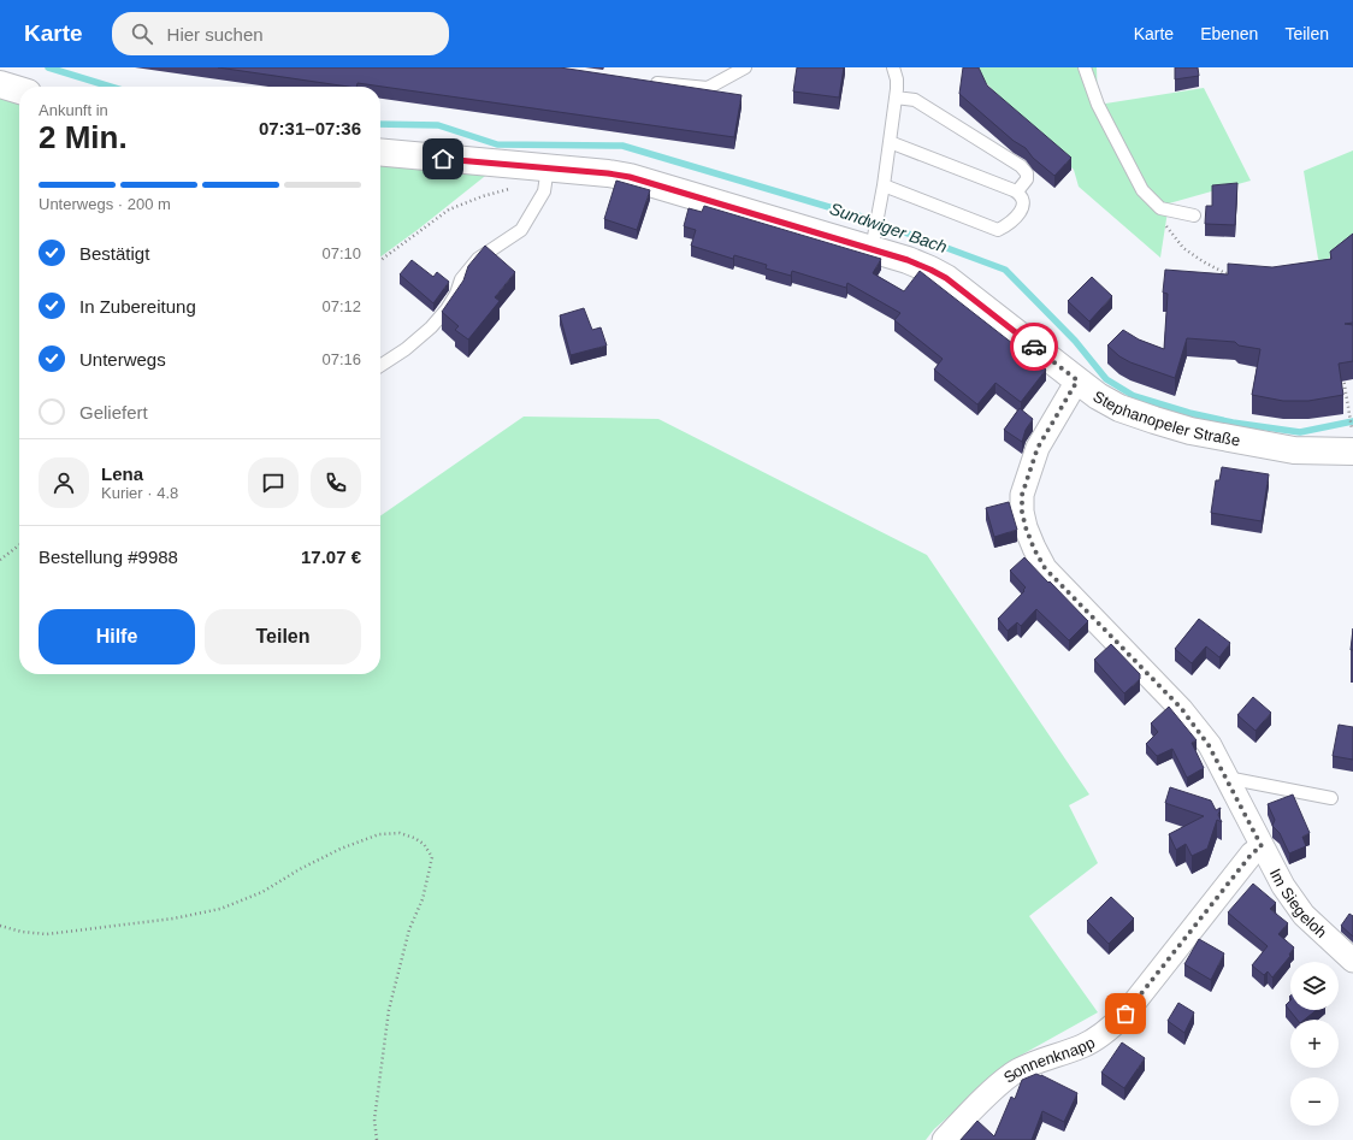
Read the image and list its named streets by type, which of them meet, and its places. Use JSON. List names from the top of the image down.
{
  "streets": {
    "street": ["Stephanopeler Straße", "Im Siegeloh", "Sonnenknapp"]
  },
  "crossings": [
    ["Stephanopeler Straße", "Im Siegeloh"],
    ["Im Siegeloh", "Sonnenknapp"]
  ],
  "water": ["Sundwiger Bach"],
  "page": {
    "header": "Karte",
    "search": "Hier suchen",
    "nav": ["Karte", "Ebenen", "Teilen"],
    "heading": ["2 Min.", "Ankunft in", "07:31–07:36"],
    "panel": [
      "Lena",
      "Kurier · 4.8",
      "Bestellung #9988",
      "17.07 €"
    ],
    "bar": "Unterwegs · 200 m",
    "list": [
      ["Bestätigt", "07:10"],
      ["In Zubereitung", "07:12"],
      ["Unterwegs", "07:16"],
      "Geliefert"
    ],
    "buttons": ["Hilfe", "Teilen"],
    "map_buttons": ["+", "−"]
  }
}
